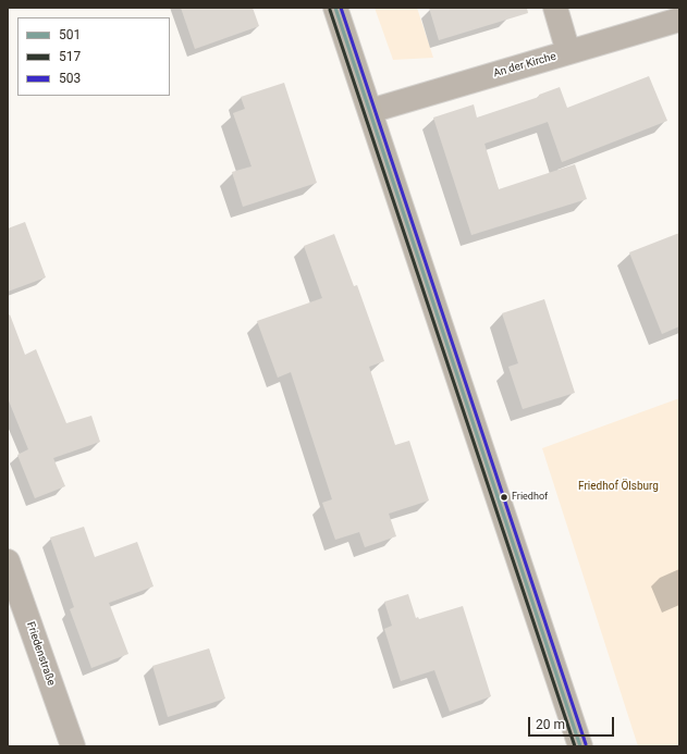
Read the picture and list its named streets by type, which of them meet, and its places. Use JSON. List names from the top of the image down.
{
  "streets": {
    "street": ["An der Kirche", "Friedenstraße"]
  },
  "parks": ["Friedhof Ölsburg"],
  "places": ["Friedhof"],
  "lines": ["transit line 501", "transit line 503", "transit line 517"],
  "legend": ["501", "517", "503"],
  "scale_bar": "20 m"
}
